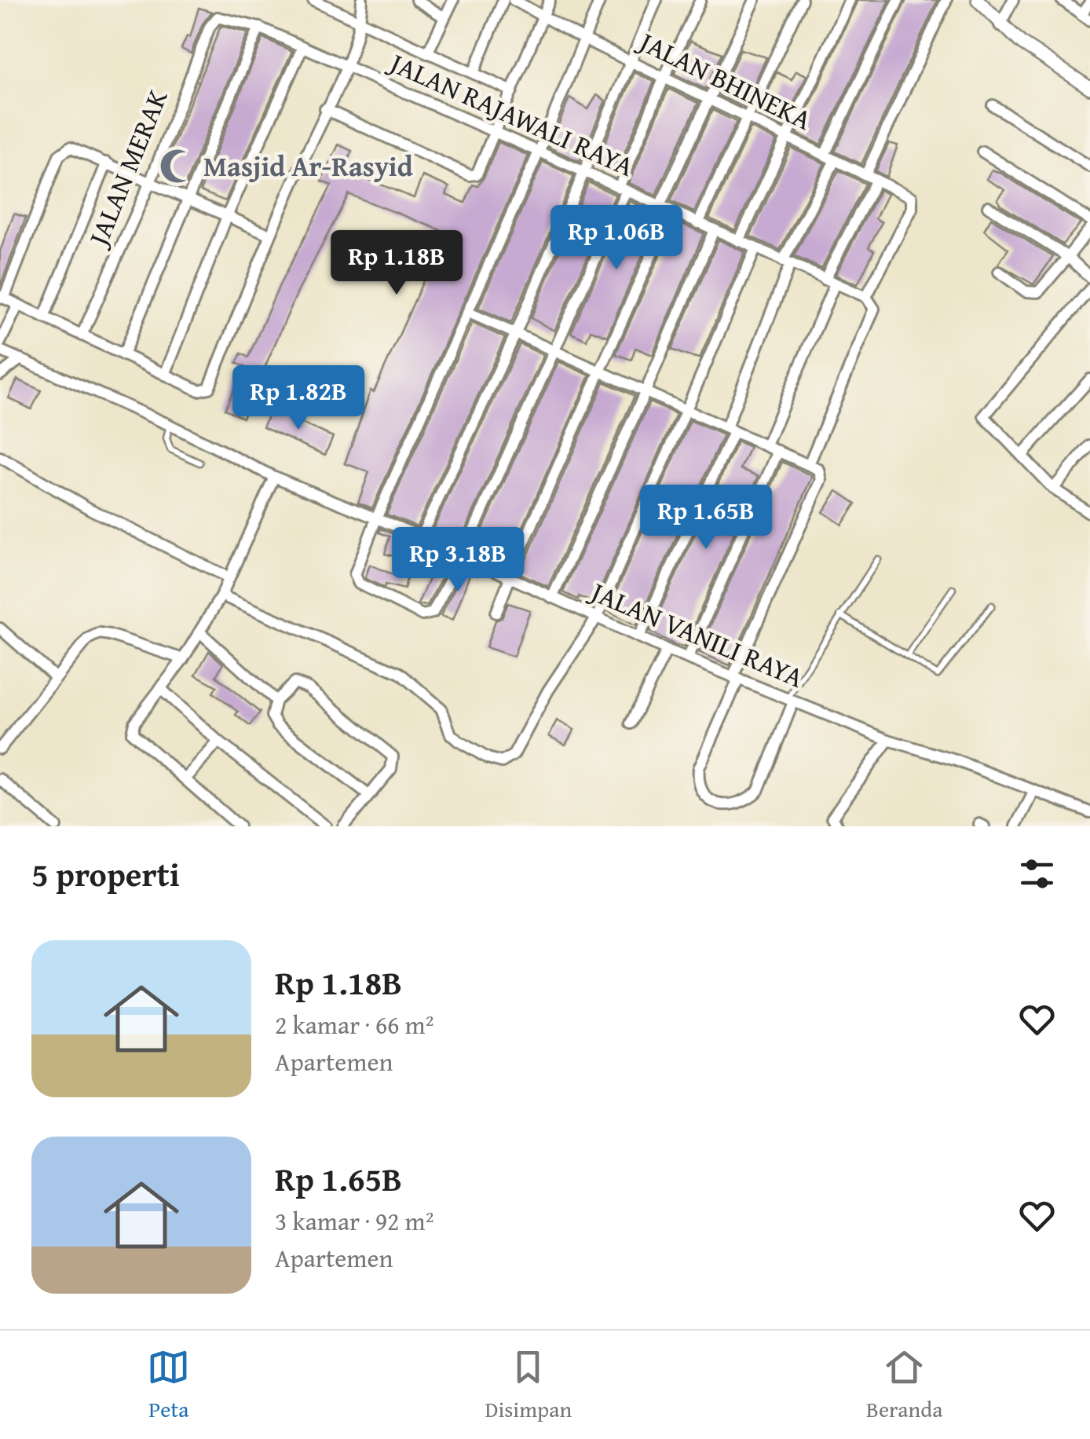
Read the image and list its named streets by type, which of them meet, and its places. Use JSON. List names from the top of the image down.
{
  "streets": {
    "street": [
      "JALAN BHINEKA",
      "JALAN RAJAWALI RAYA",
      "JALAN MERAK",
      "JALAN VANILI RAYA"
    ]
  },
  "crossings": [
    ["JALAN BHINEKA", "JALAN RAJAWALI RAYA"],
    ["JALAN RAJAWALI RAYA", "JALAN MERAK"]
  ],
  "places": {
    "mosque": ["Masjid Ar-Rasyid"]
  },
  "page": {
    "price": [
      "Rp 1.06B",
      "Rp 1.18B",
      "Rp 1.82B",
      "Rp 1.65B",
      "Rp 3.18B"
    ],
    "heading": "5 properti",
    "list": [
      {
        "name": "Rp 1.18B",
        "note": "2 kamar · 66 m² · Apartemen"
      },
      {
        "name": "Rp 1.65B",
        "note": "3 kamar · 92 m² · Apartemen"
      }
    ],
    "tabs": ["Peta", "Disimpan", "Beranda"]
  }
}
